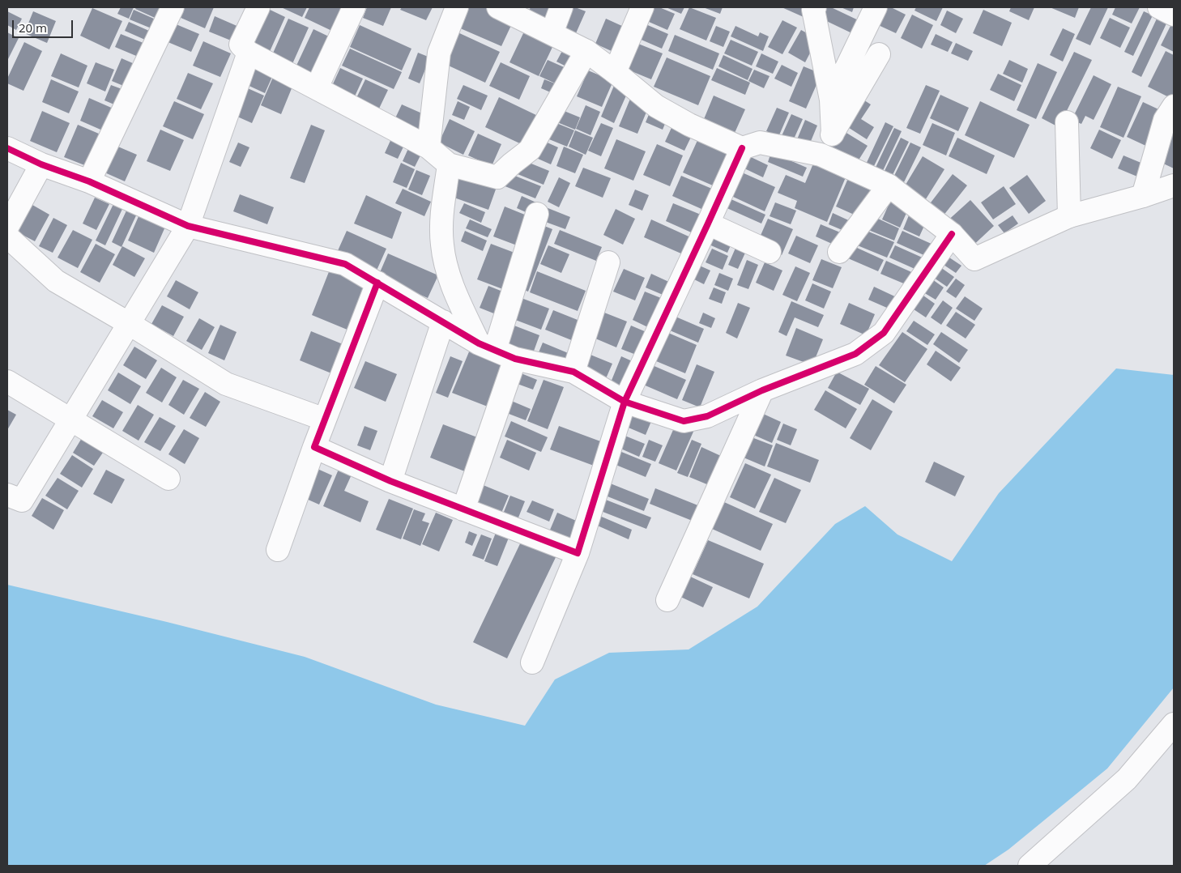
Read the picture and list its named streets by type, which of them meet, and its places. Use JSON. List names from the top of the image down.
{
  "scale_bar": "20 m"
}
